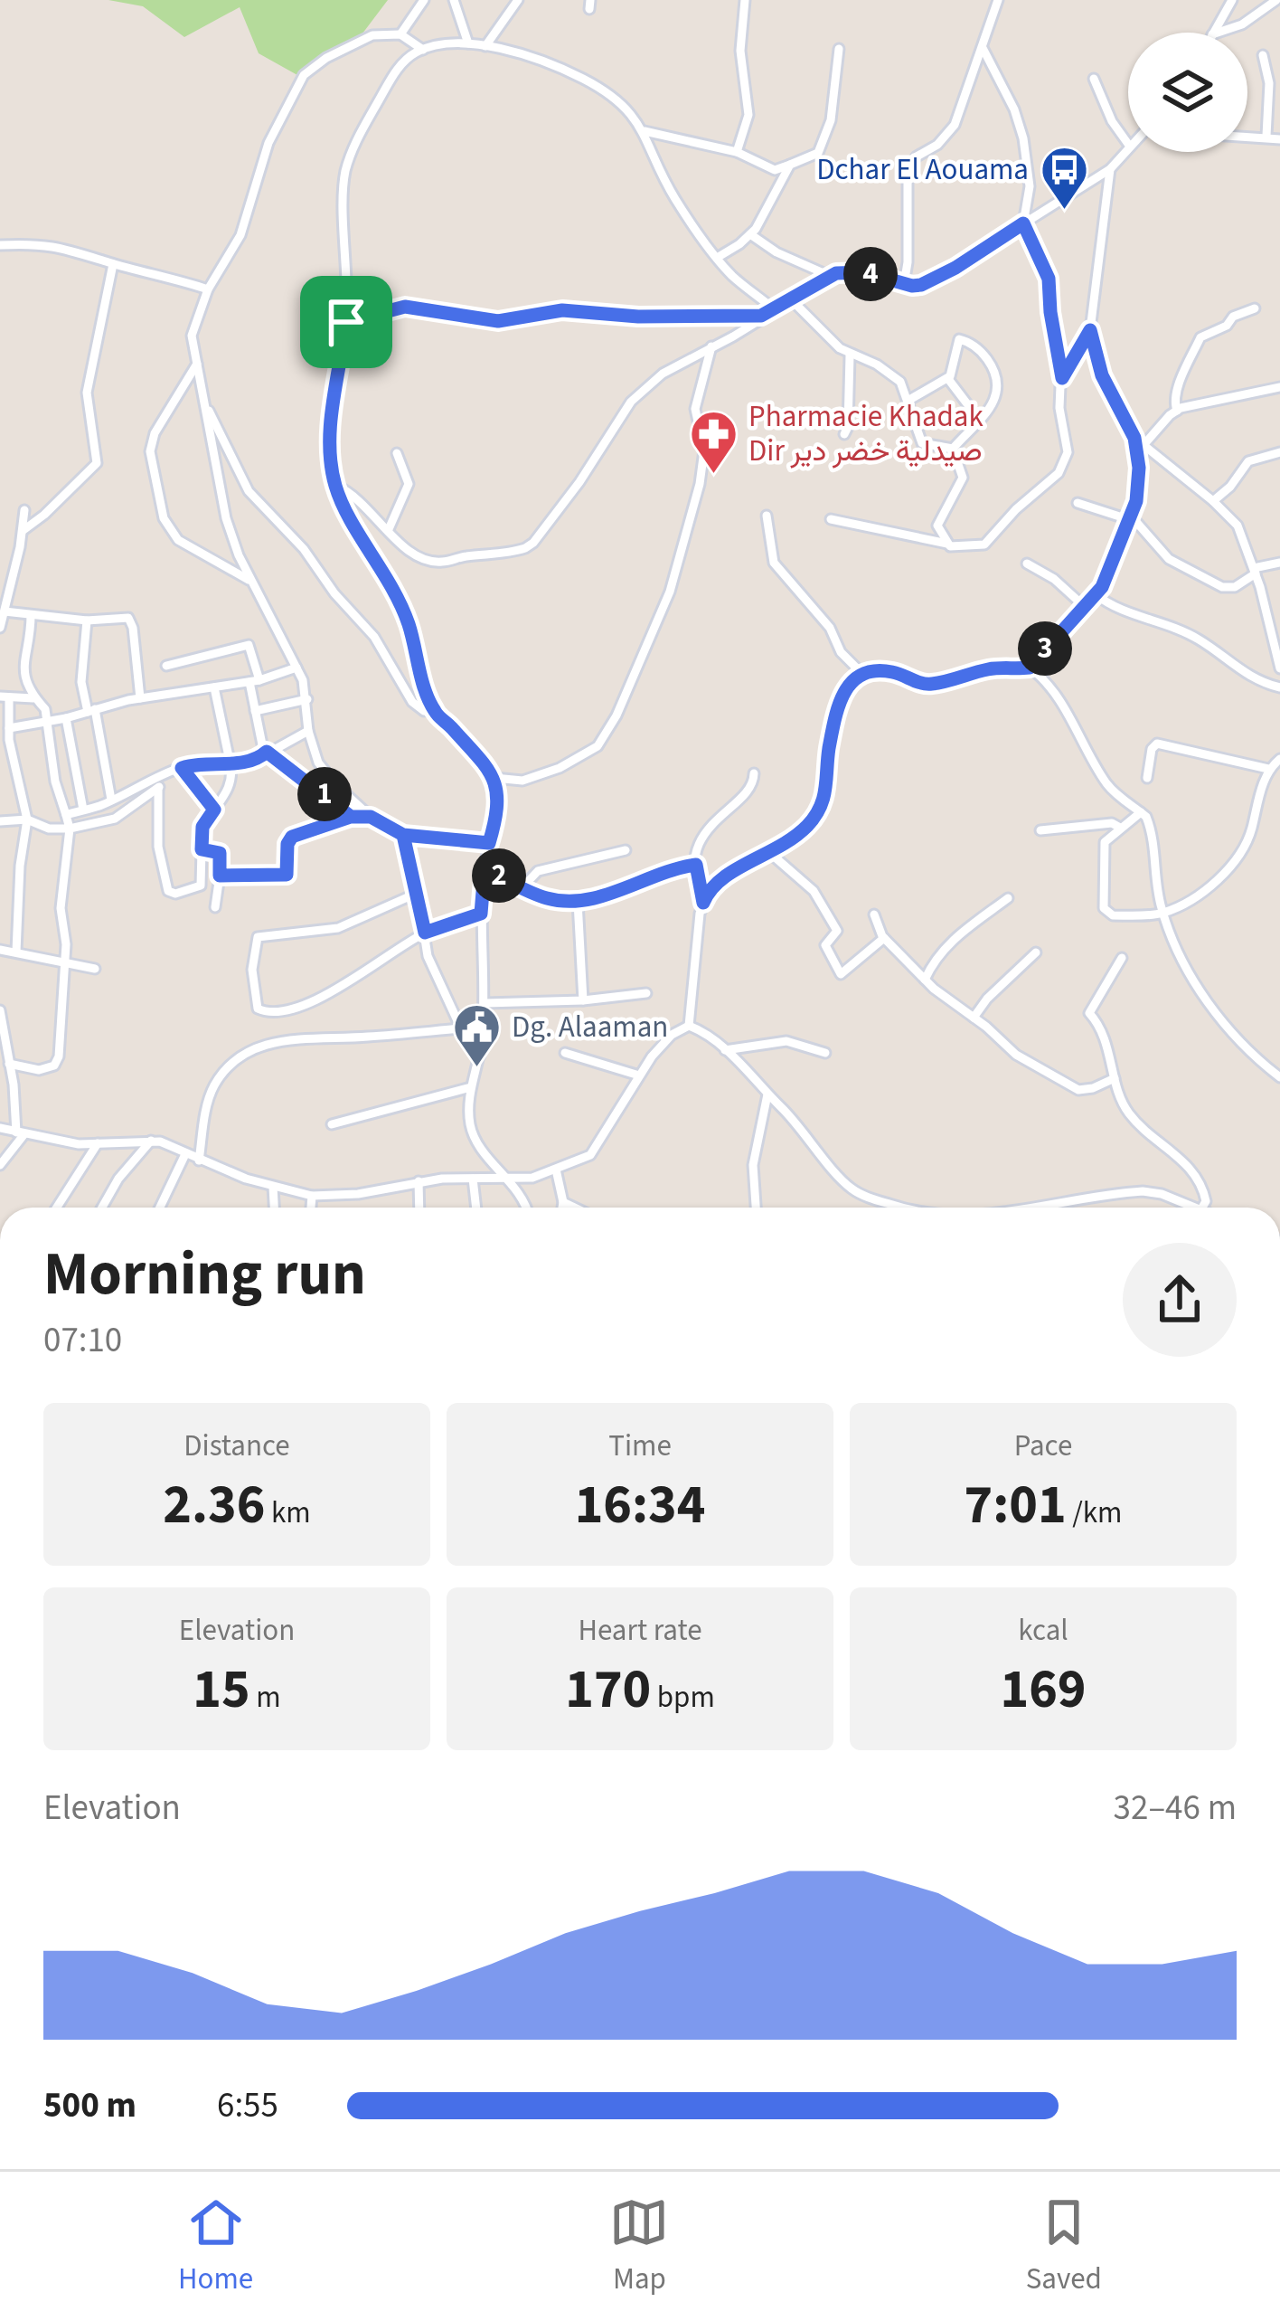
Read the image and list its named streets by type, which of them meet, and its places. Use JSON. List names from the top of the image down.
{
  "places": {
    "bus stop": ["Dchar El Aouama"],
    "pharmacy": ["Pharmacie Khadak Dir صيدلية خضر دير"],
    "public building": ["Dg. Alaaman"]
  },
  "page": {
    "pins": [
      "4",
      "3",
      "1",
      "2"
    ],
    "heading": ["Morning run", "07:10"],
    "stats": [
      ["Distance", "2.36 km"],
      ["Time", "16:34"],
      ["Pace", "7:01 /km"],
      ["Elevation", "15 m"],
      ["Heart rate", "170 bpm"],
      ["kcal", "169"]
    ],
    "chart": ["Elevation", "32–46 m"],
    "list": [
      {
        "name": "500 m",
        "note": "6:55"
      }
    ],
    "tabs": ["Home", "Map", "Saved"]
  }
}
